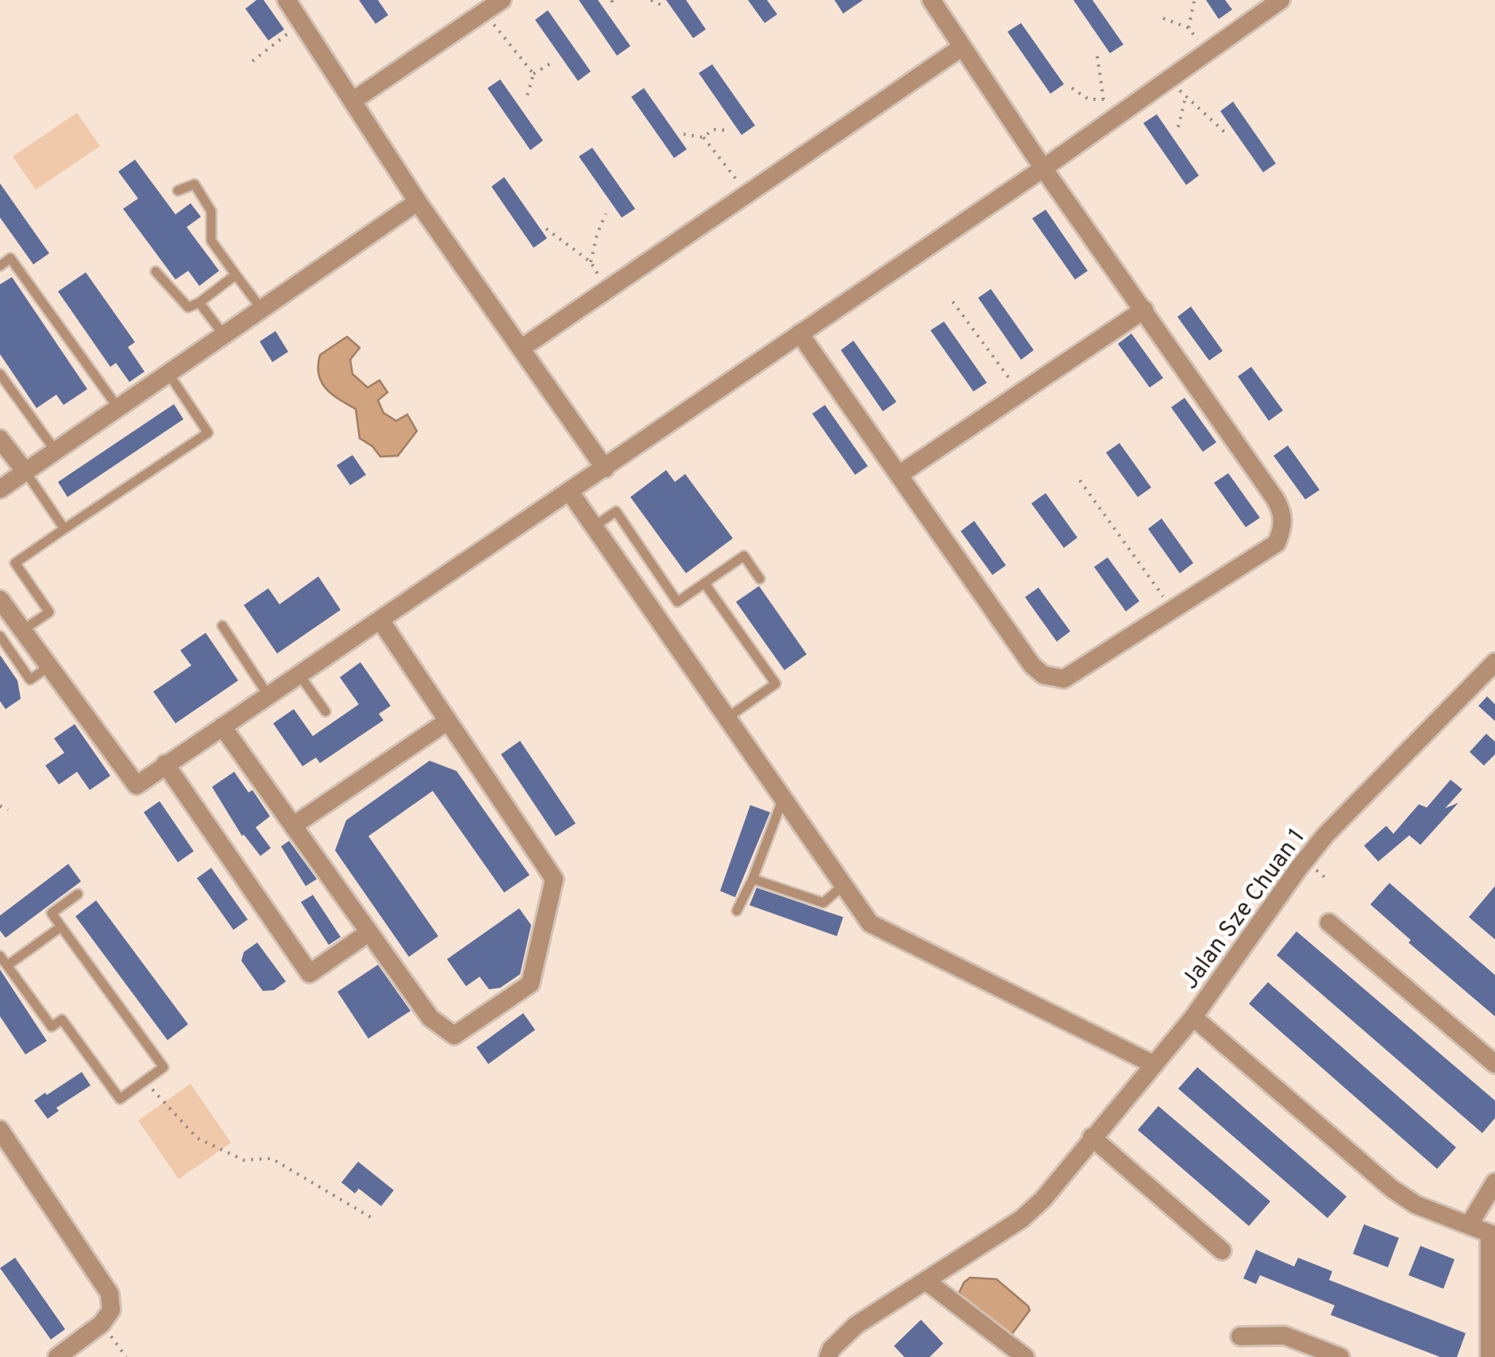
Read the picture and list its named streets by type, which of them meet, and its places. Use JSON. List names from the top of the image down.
{
  "streets": {
    "street": ["Jalan Sze Chuan 1"]
  }
}
